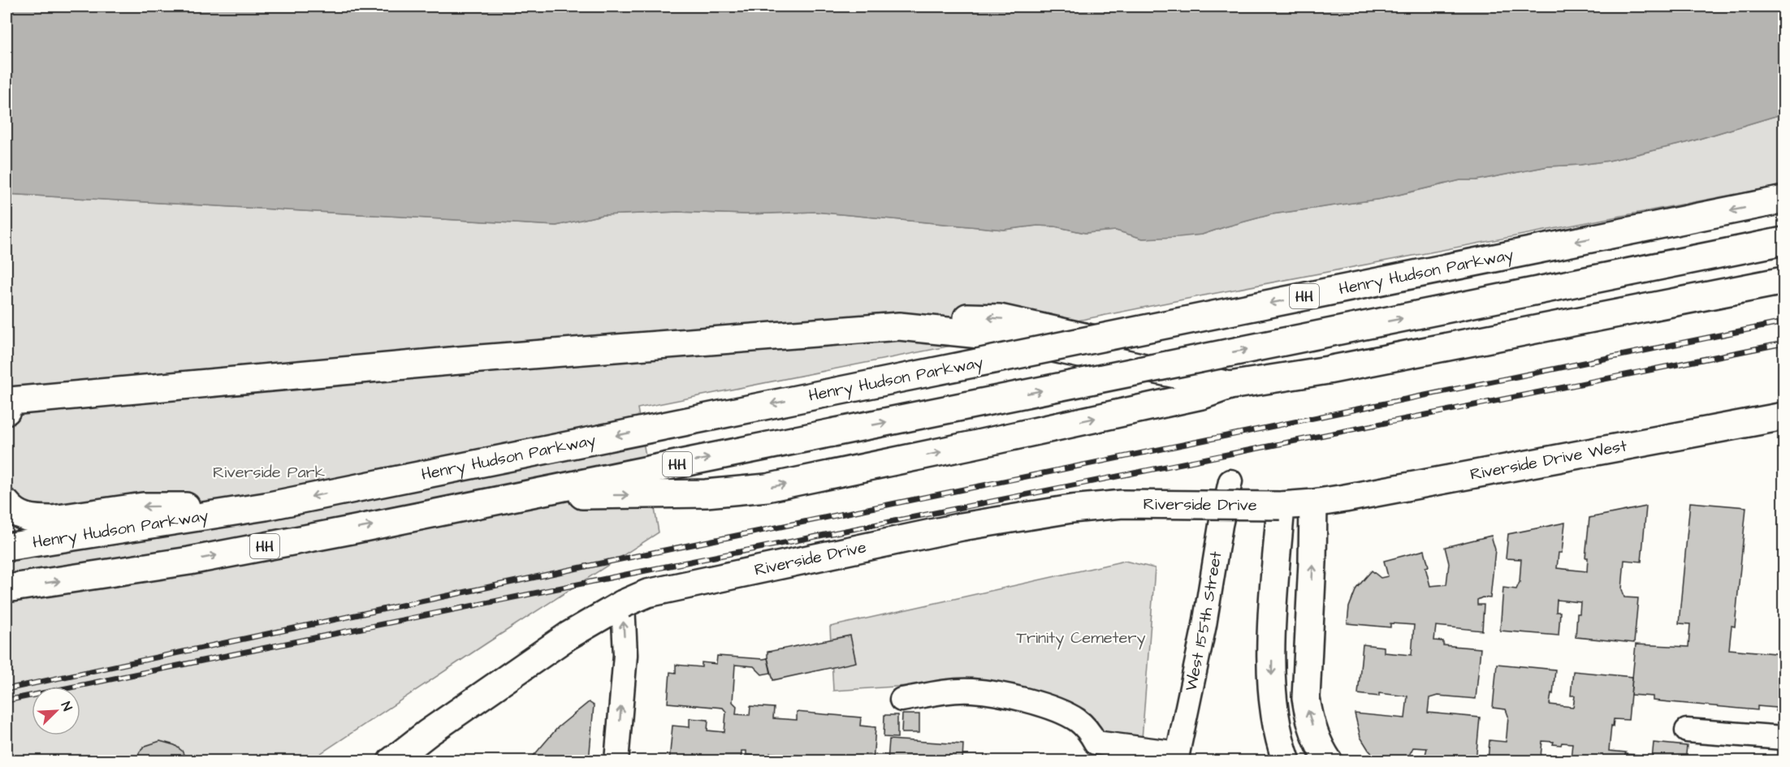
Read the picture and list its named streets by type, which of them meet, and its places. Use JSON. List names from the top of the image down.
{
  "streets": {
    "main road": [
      "Henry Hudson Parkway",
      "HH",
      "Riverside Drive West",
      "Riverside Drive"
    ],
    "street": ["West 155th Street"]
  },
  "crossings": [
    ["Riverside Drive West", "Riverside Drive"]
  ],
  "parks": ["Riverside Park", "Trinity Cemetery"],
  "north": "top right"
}
